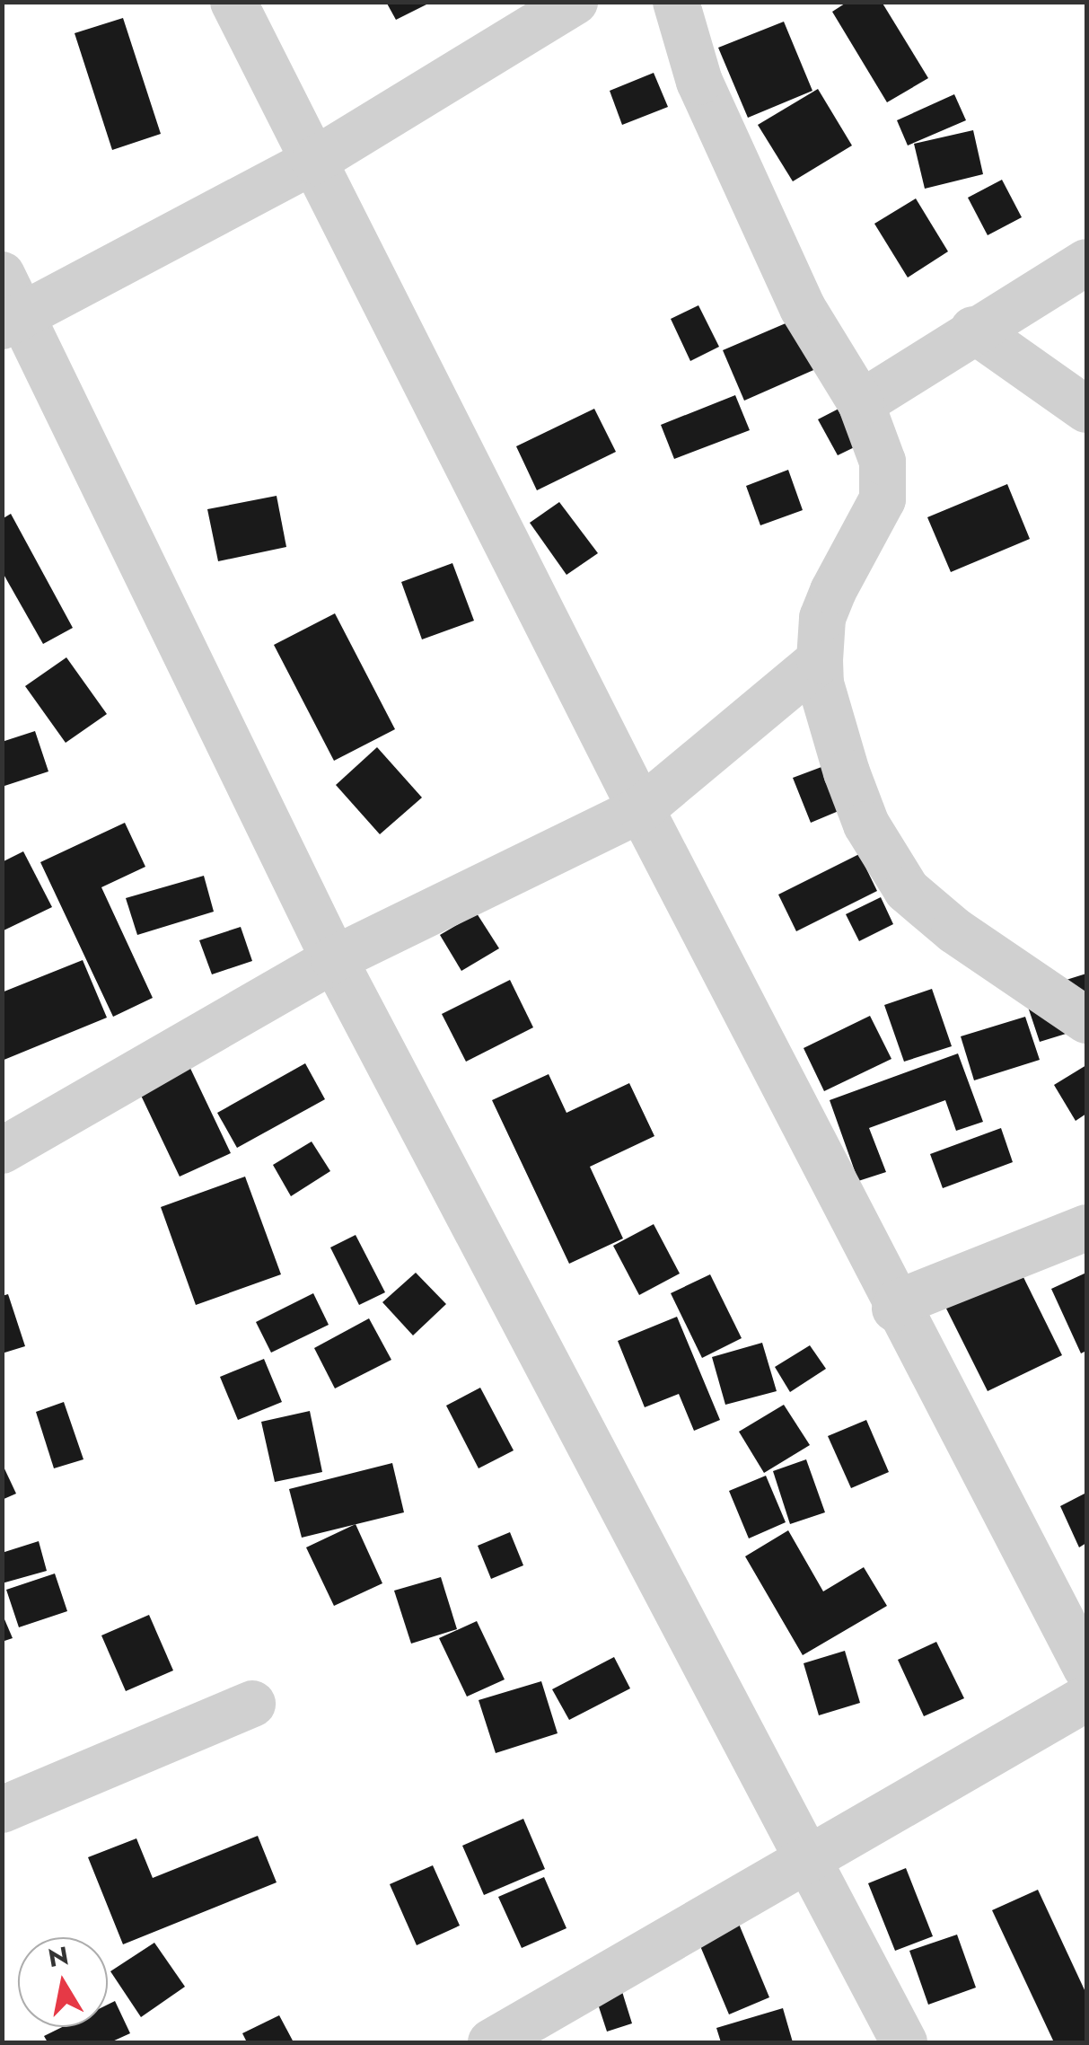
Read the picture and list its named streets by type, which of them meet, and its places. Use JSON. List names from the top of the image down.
{
  "north": "top"
}
